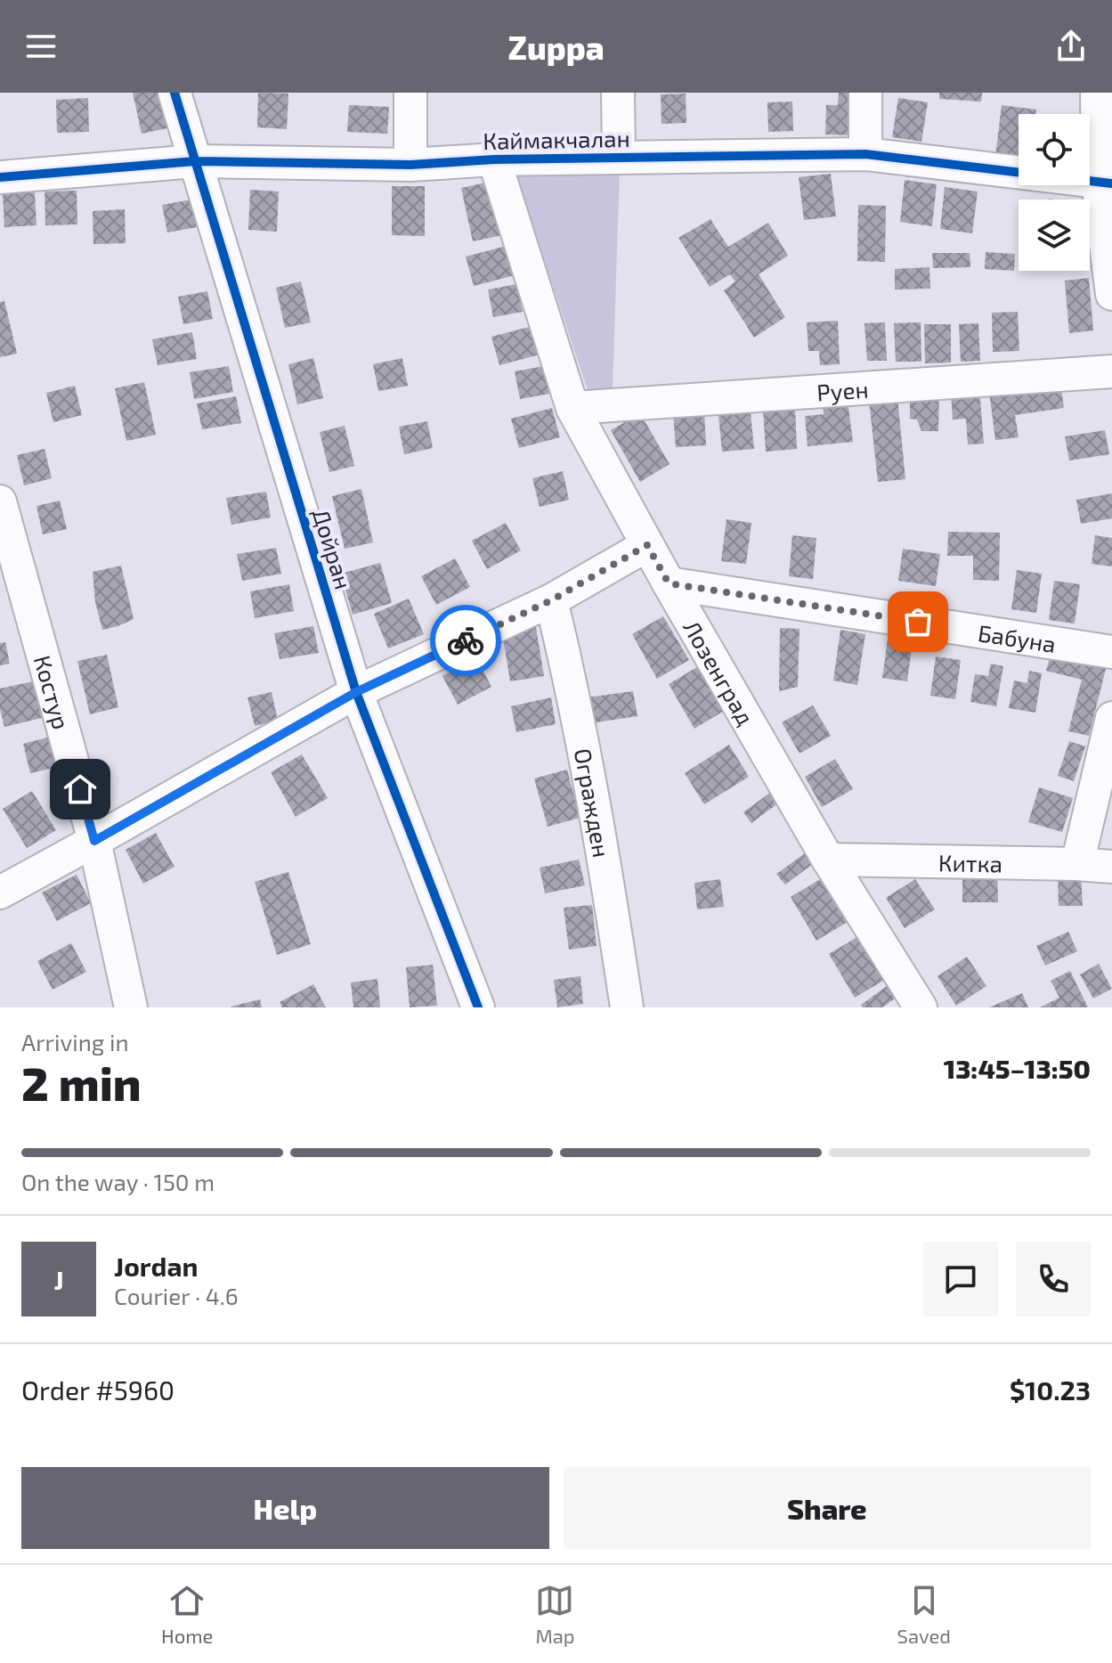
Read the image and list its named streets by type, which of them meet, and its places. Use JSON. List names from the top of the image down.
{
  "streets": {
    "street": [
      "Каймакчалан",
      "Руен",
      "Дойран",
      "Бабуна",
      "Лозенград",
      "Костур",
      "Огражден",
      "Китка"
    ]
  },
  "crossings": [
    ["Каймакчалан", "Дойран"],
    ["Каймакчалан", "Лозенград"],
    ["Руен", "Лозенград"],
    ["Бабуна", "Лозенград"],
    ["Лозенград", "Китка"]
  ],
  "page": {
    "header": "Zuppa",
    "heading": ["2 min", "Arriving in", "13:45–13:50"],
    "panel": [
      "Jordan",
      "Courier · 4.6",
      "Order #5960",
      "$10.23"
    ],
    "bar": "On the way · 150 m",
    "round": "J",
    "buttons": ["Help", "Share"],
    "tabs": ["Home", "Map", "Saved"]
  }
}
